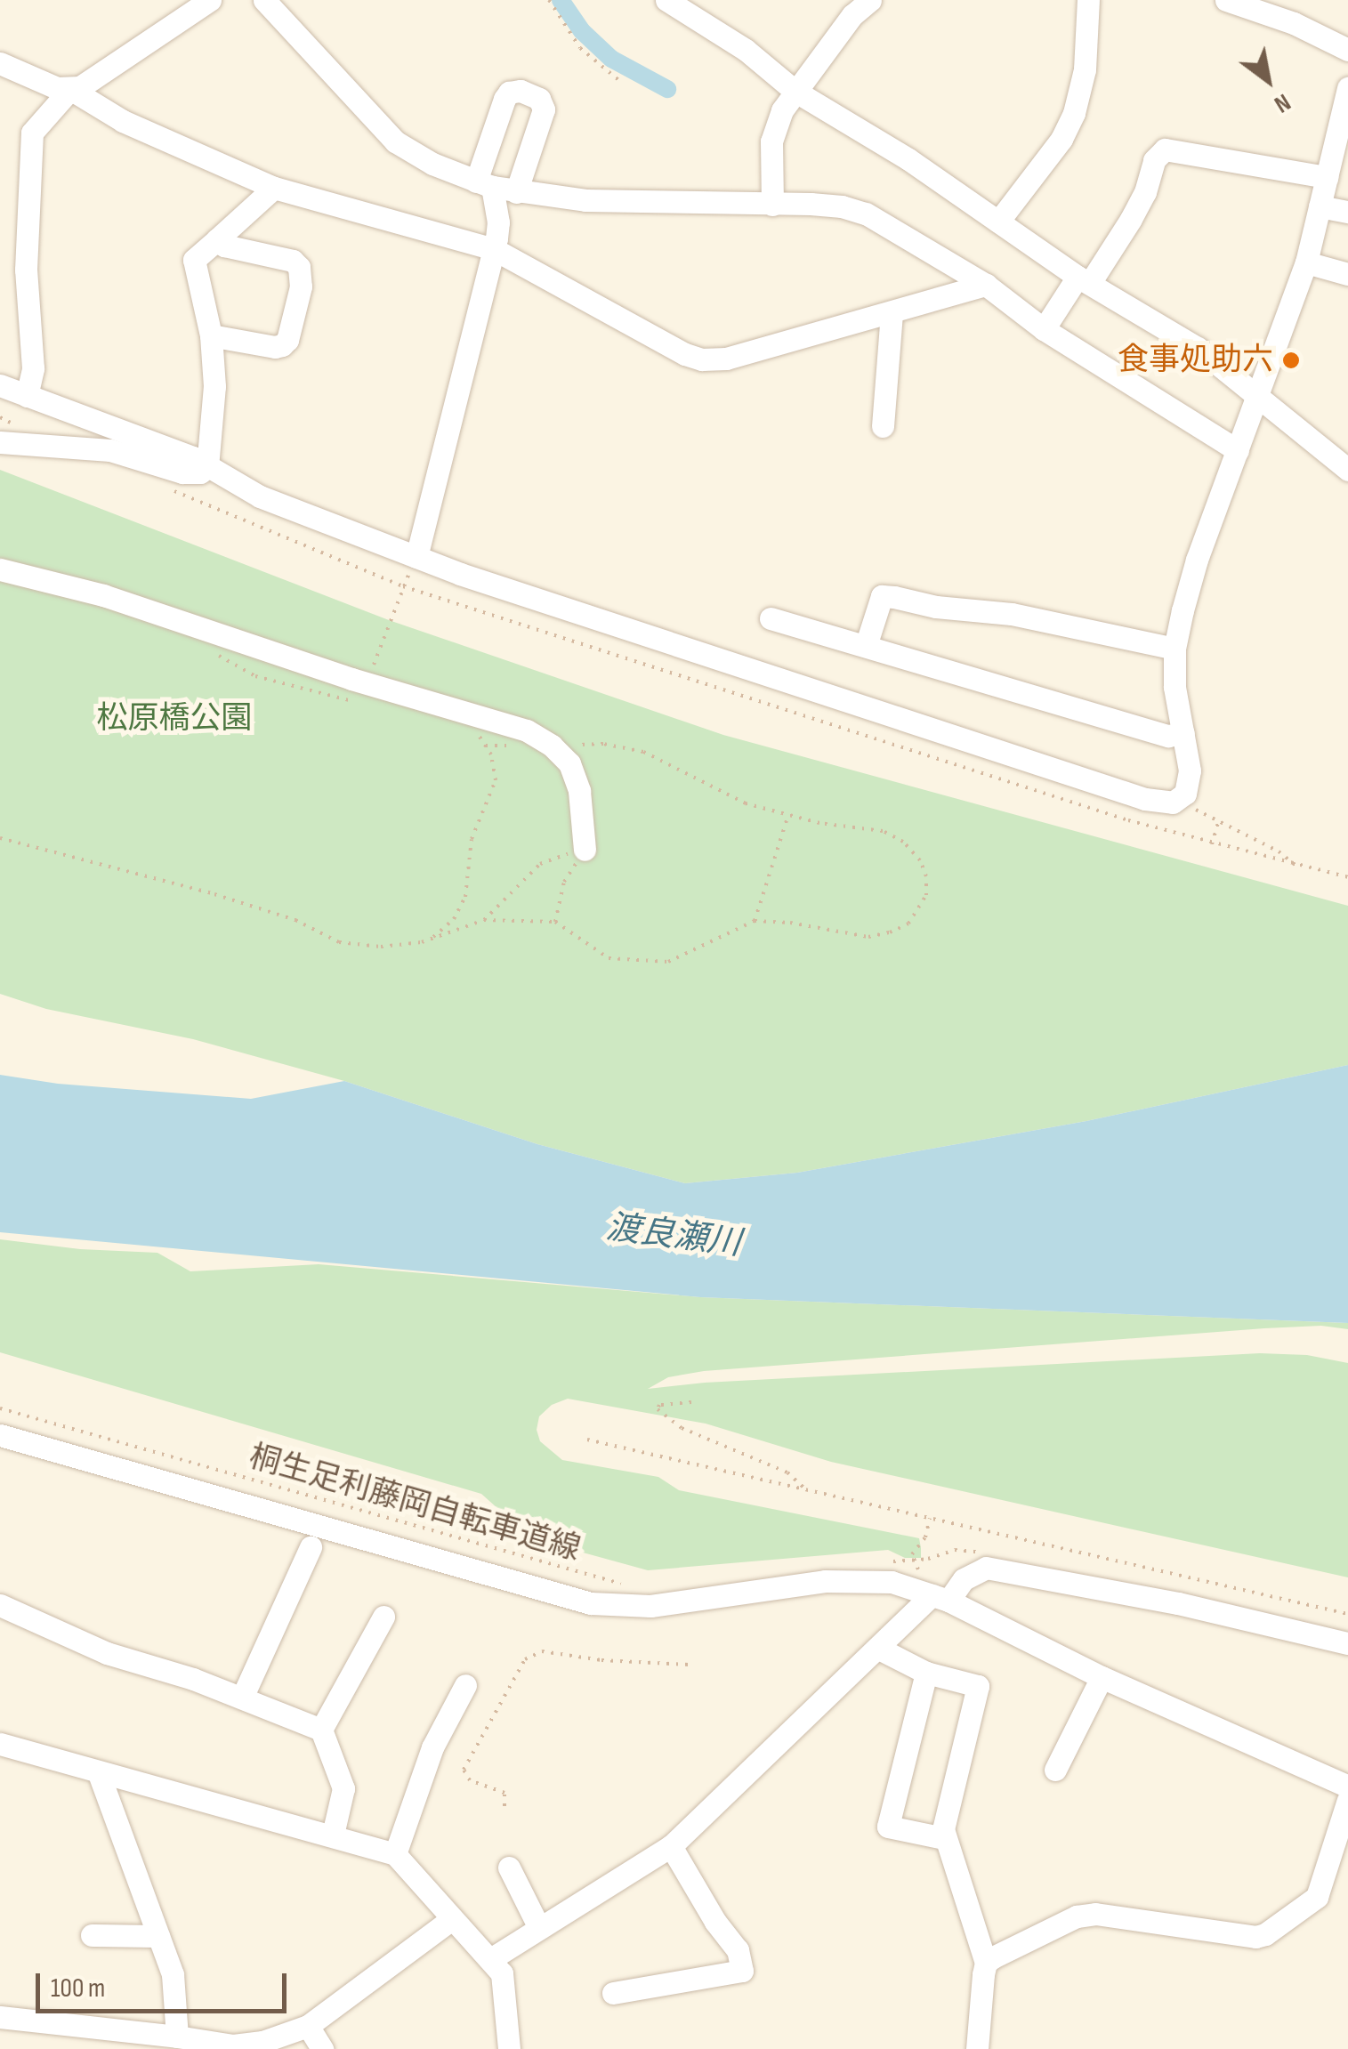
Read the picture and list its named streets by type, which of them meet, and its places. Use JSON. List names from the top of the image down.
{
  "streets": {
    "path": ["桐生足利藤岡自転車道線"]
  },
  "water": ["渡良瀬川"],
  "parks": ["松原橋公園"],
  "places": ["食事処助六"],
  "scale_bar": "100 m",
  "north": "bottom right"
}
